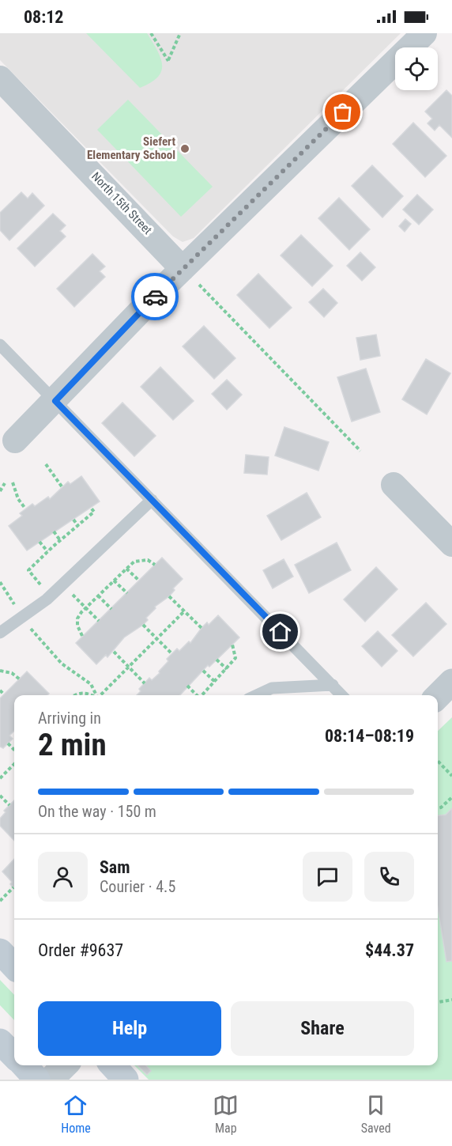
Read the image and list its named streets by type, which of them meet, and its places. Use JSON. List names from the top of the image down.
{
  "streets": {
    "street": ["North 15th Street"]
  },
  "places": ["Siefert Elementary School"],
  "page": {
    "status": "08:12",
    "heading": ["2 min", "Arriving in", "08:14–08:19"],
    "panel": [
      "Sam",
      "Courier · 4.5",
      "Order #9637",
      "$44.37"
    ],
    "bar": "On the way · 150 m",
    "buttons": ["Help", "Share"],
    "tabs": ["Home", "Map", "Saved"]
  }
}
